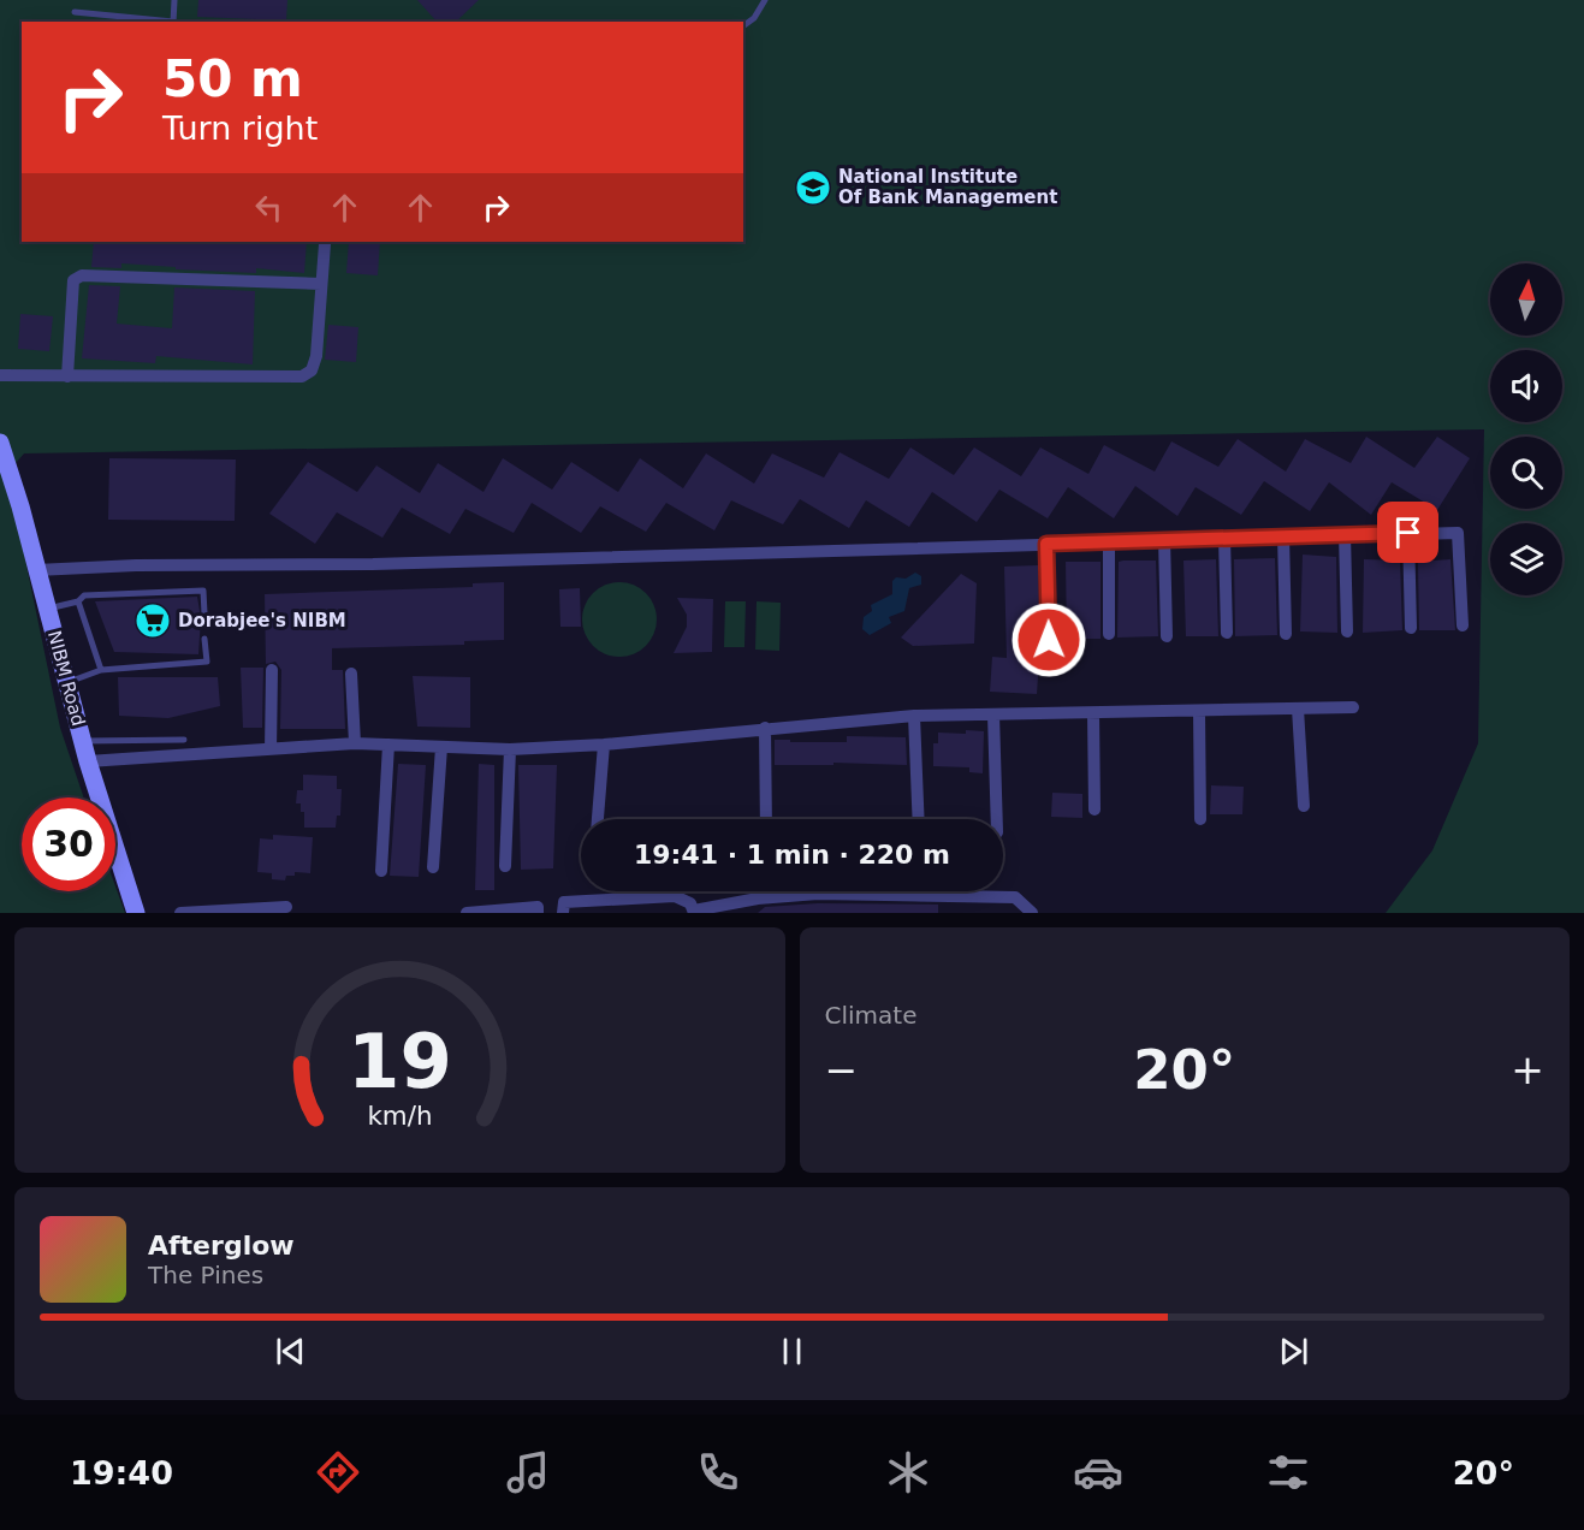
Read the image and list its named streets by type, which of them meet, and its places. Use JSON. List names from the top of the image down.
{
  "streets": {
    "main road": ["NIBM Road"]
  },
  "places": {
    "school or university": ["National Institute Of Bank Management"],
    "supermarket": ["Dorabjee's NIBM"]
  },
  "north": "top",
  "page": {
    "turn": ["50 m", "Turn right"],
    "limit": "30",
    "trip": "19:41 · 1 min · 220 m",
    "tile": "Climate",
    "heat": ["−", "20°", "+"],
    "song": ["Afterglow", "The Pines"],
    "tabs": ["19:40", "20°"],
    "gauge": ["19", "km/h"]
  }
}
